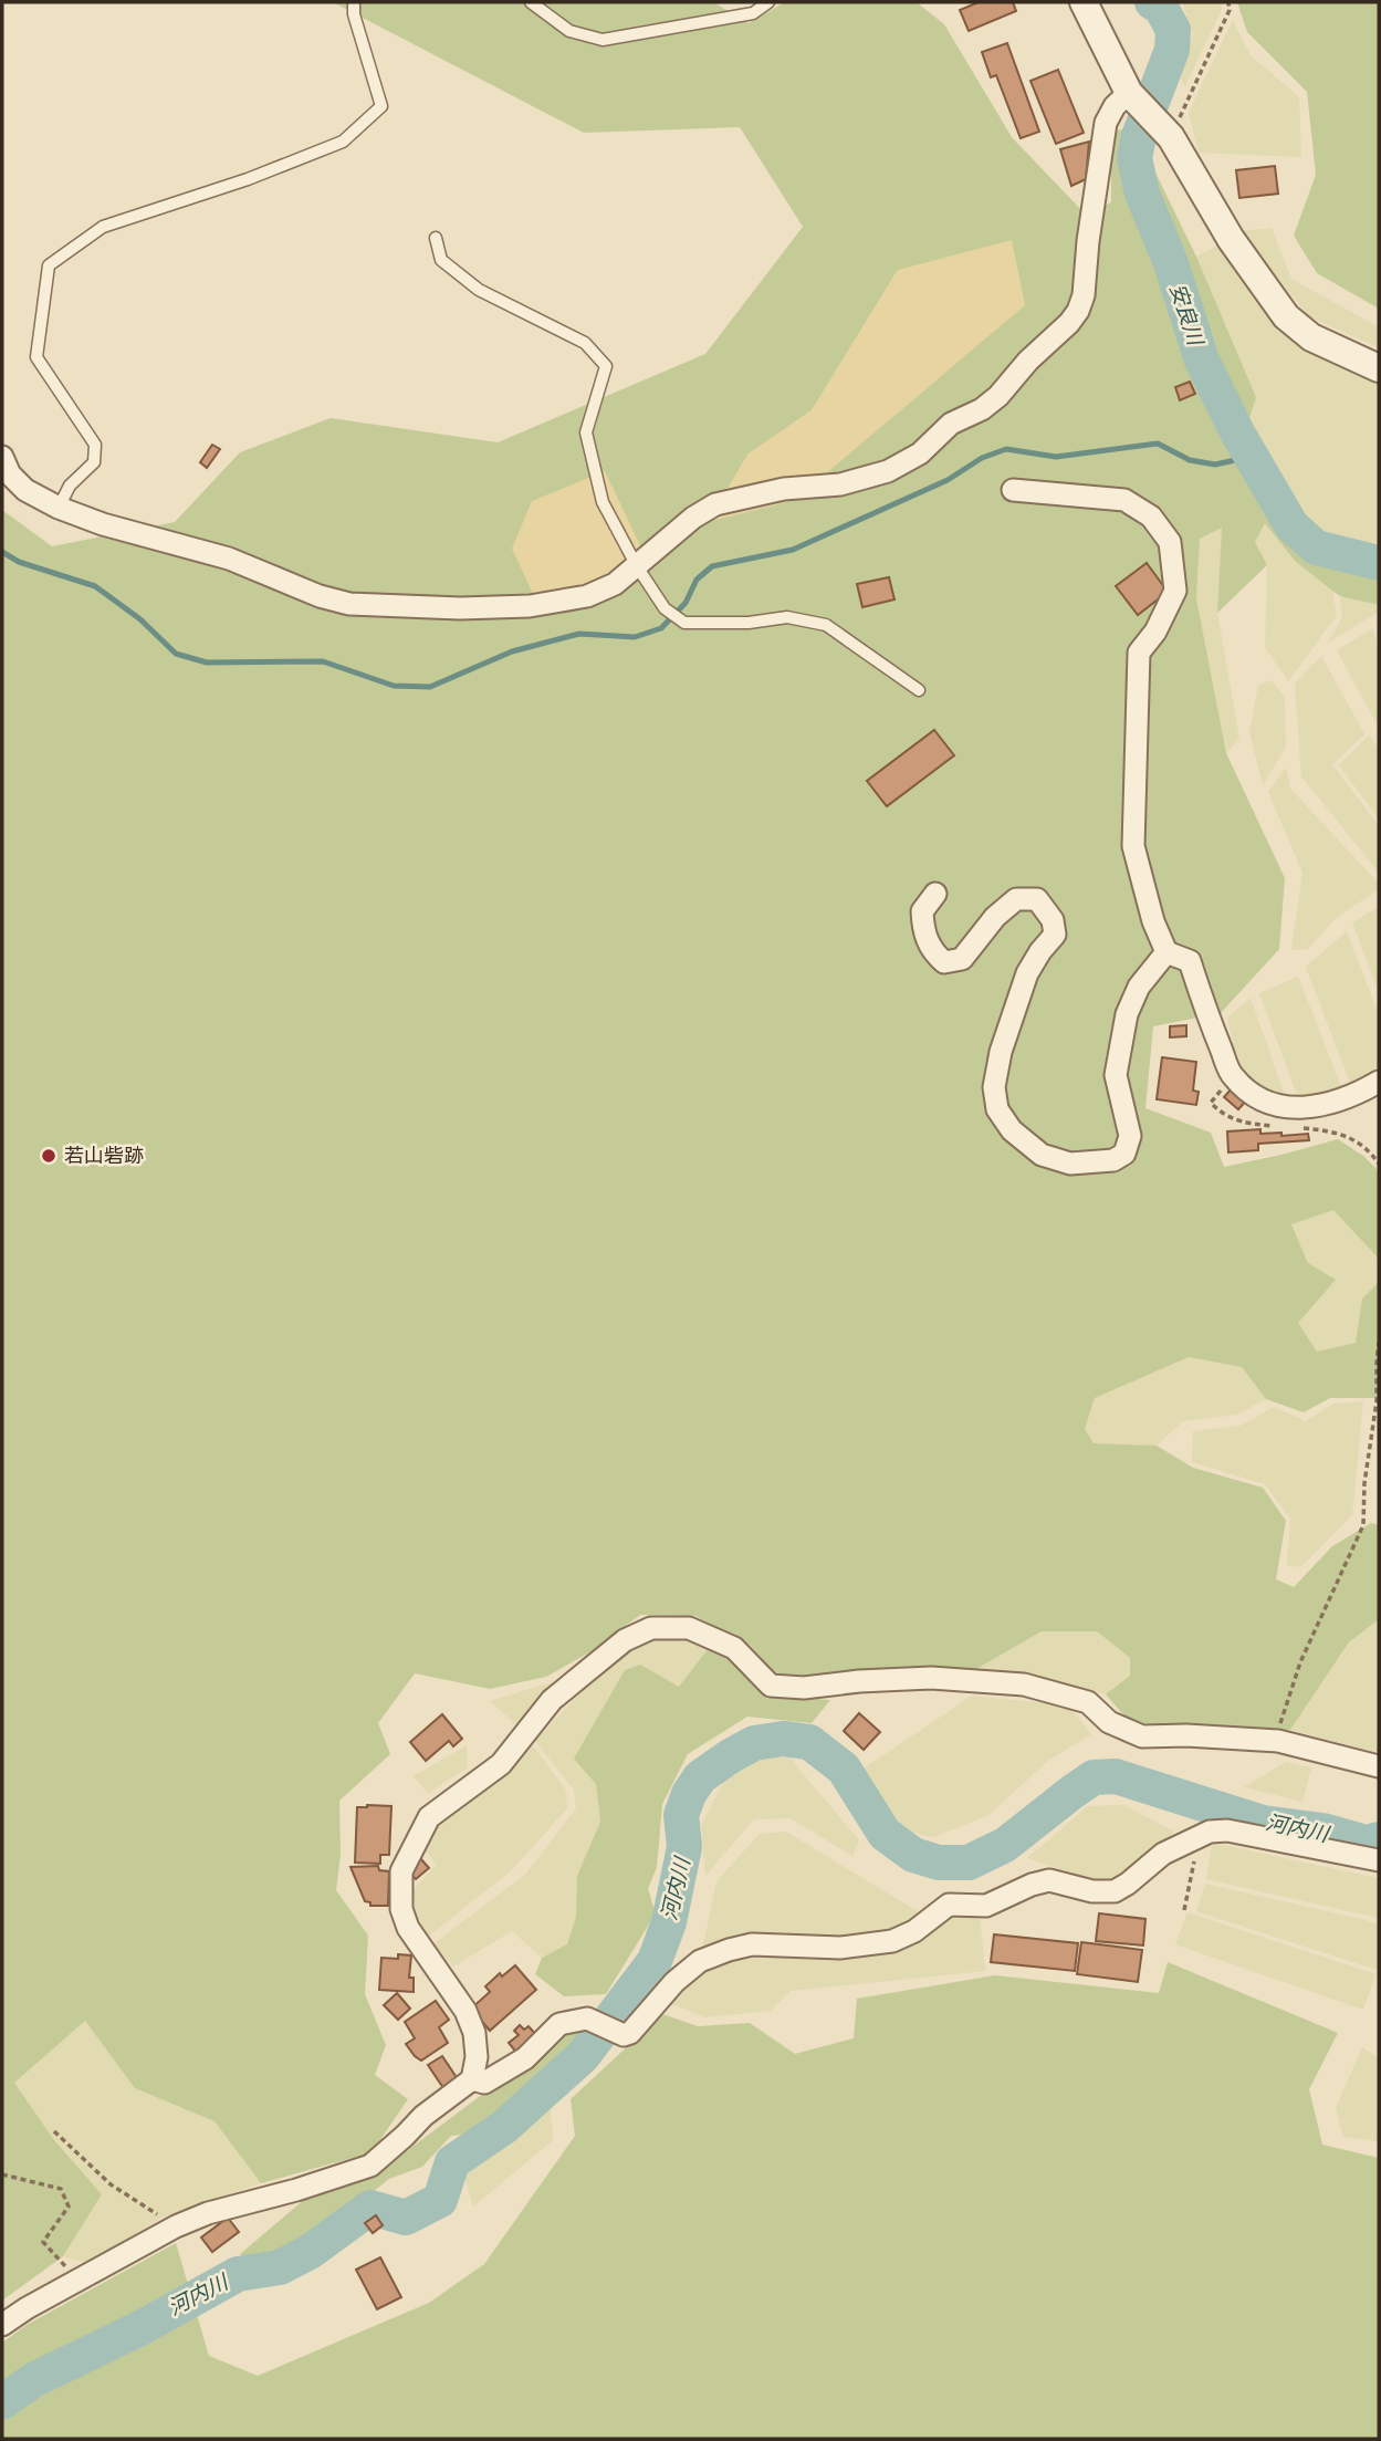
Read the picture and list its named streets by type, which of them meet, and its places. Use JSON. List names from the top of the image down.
{
  "water": ["安良川", "河内川"],
  "places": ["若山砦跡"]
}
